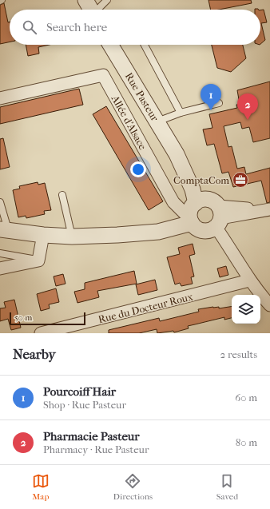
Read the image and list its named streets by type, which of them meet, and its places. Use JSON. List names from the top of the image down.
{
  "streets": {
    "street": ["Rue Pasteur", "Allée d'Alsace", "Rue du Docteur Roux"]
  },
  "crossings": [
    ["Rue Pasteur", "Allée d'Alsace"],
    ["Rue Pasteur", "Rue du Docteur Roux"]
  ],
  "places": {
    "office": ["ComptaCom"]
  },
  "scale_bar": "50 m",
  "page": {
    "search": "Search here",
    "pins": ["1", "2"],
    "scale": "50 m",
    "heading": ["Nearby", "2 results"],
    "list": [
      {
        "mark": "1",
        "name": "Pourcoiff Hair",
        "note": "Shop · Rue Pasteur",
        "value": "60 m"
      },
      {
        "mark": "2",
        "name": "Pharmacie Pasteur",
        "note": "Pharmacy · Rue Pasteur",
        "value": "80 m"
      }
    ],
    "nav": ["Map", "Directions", "Saved"]
  }
}
